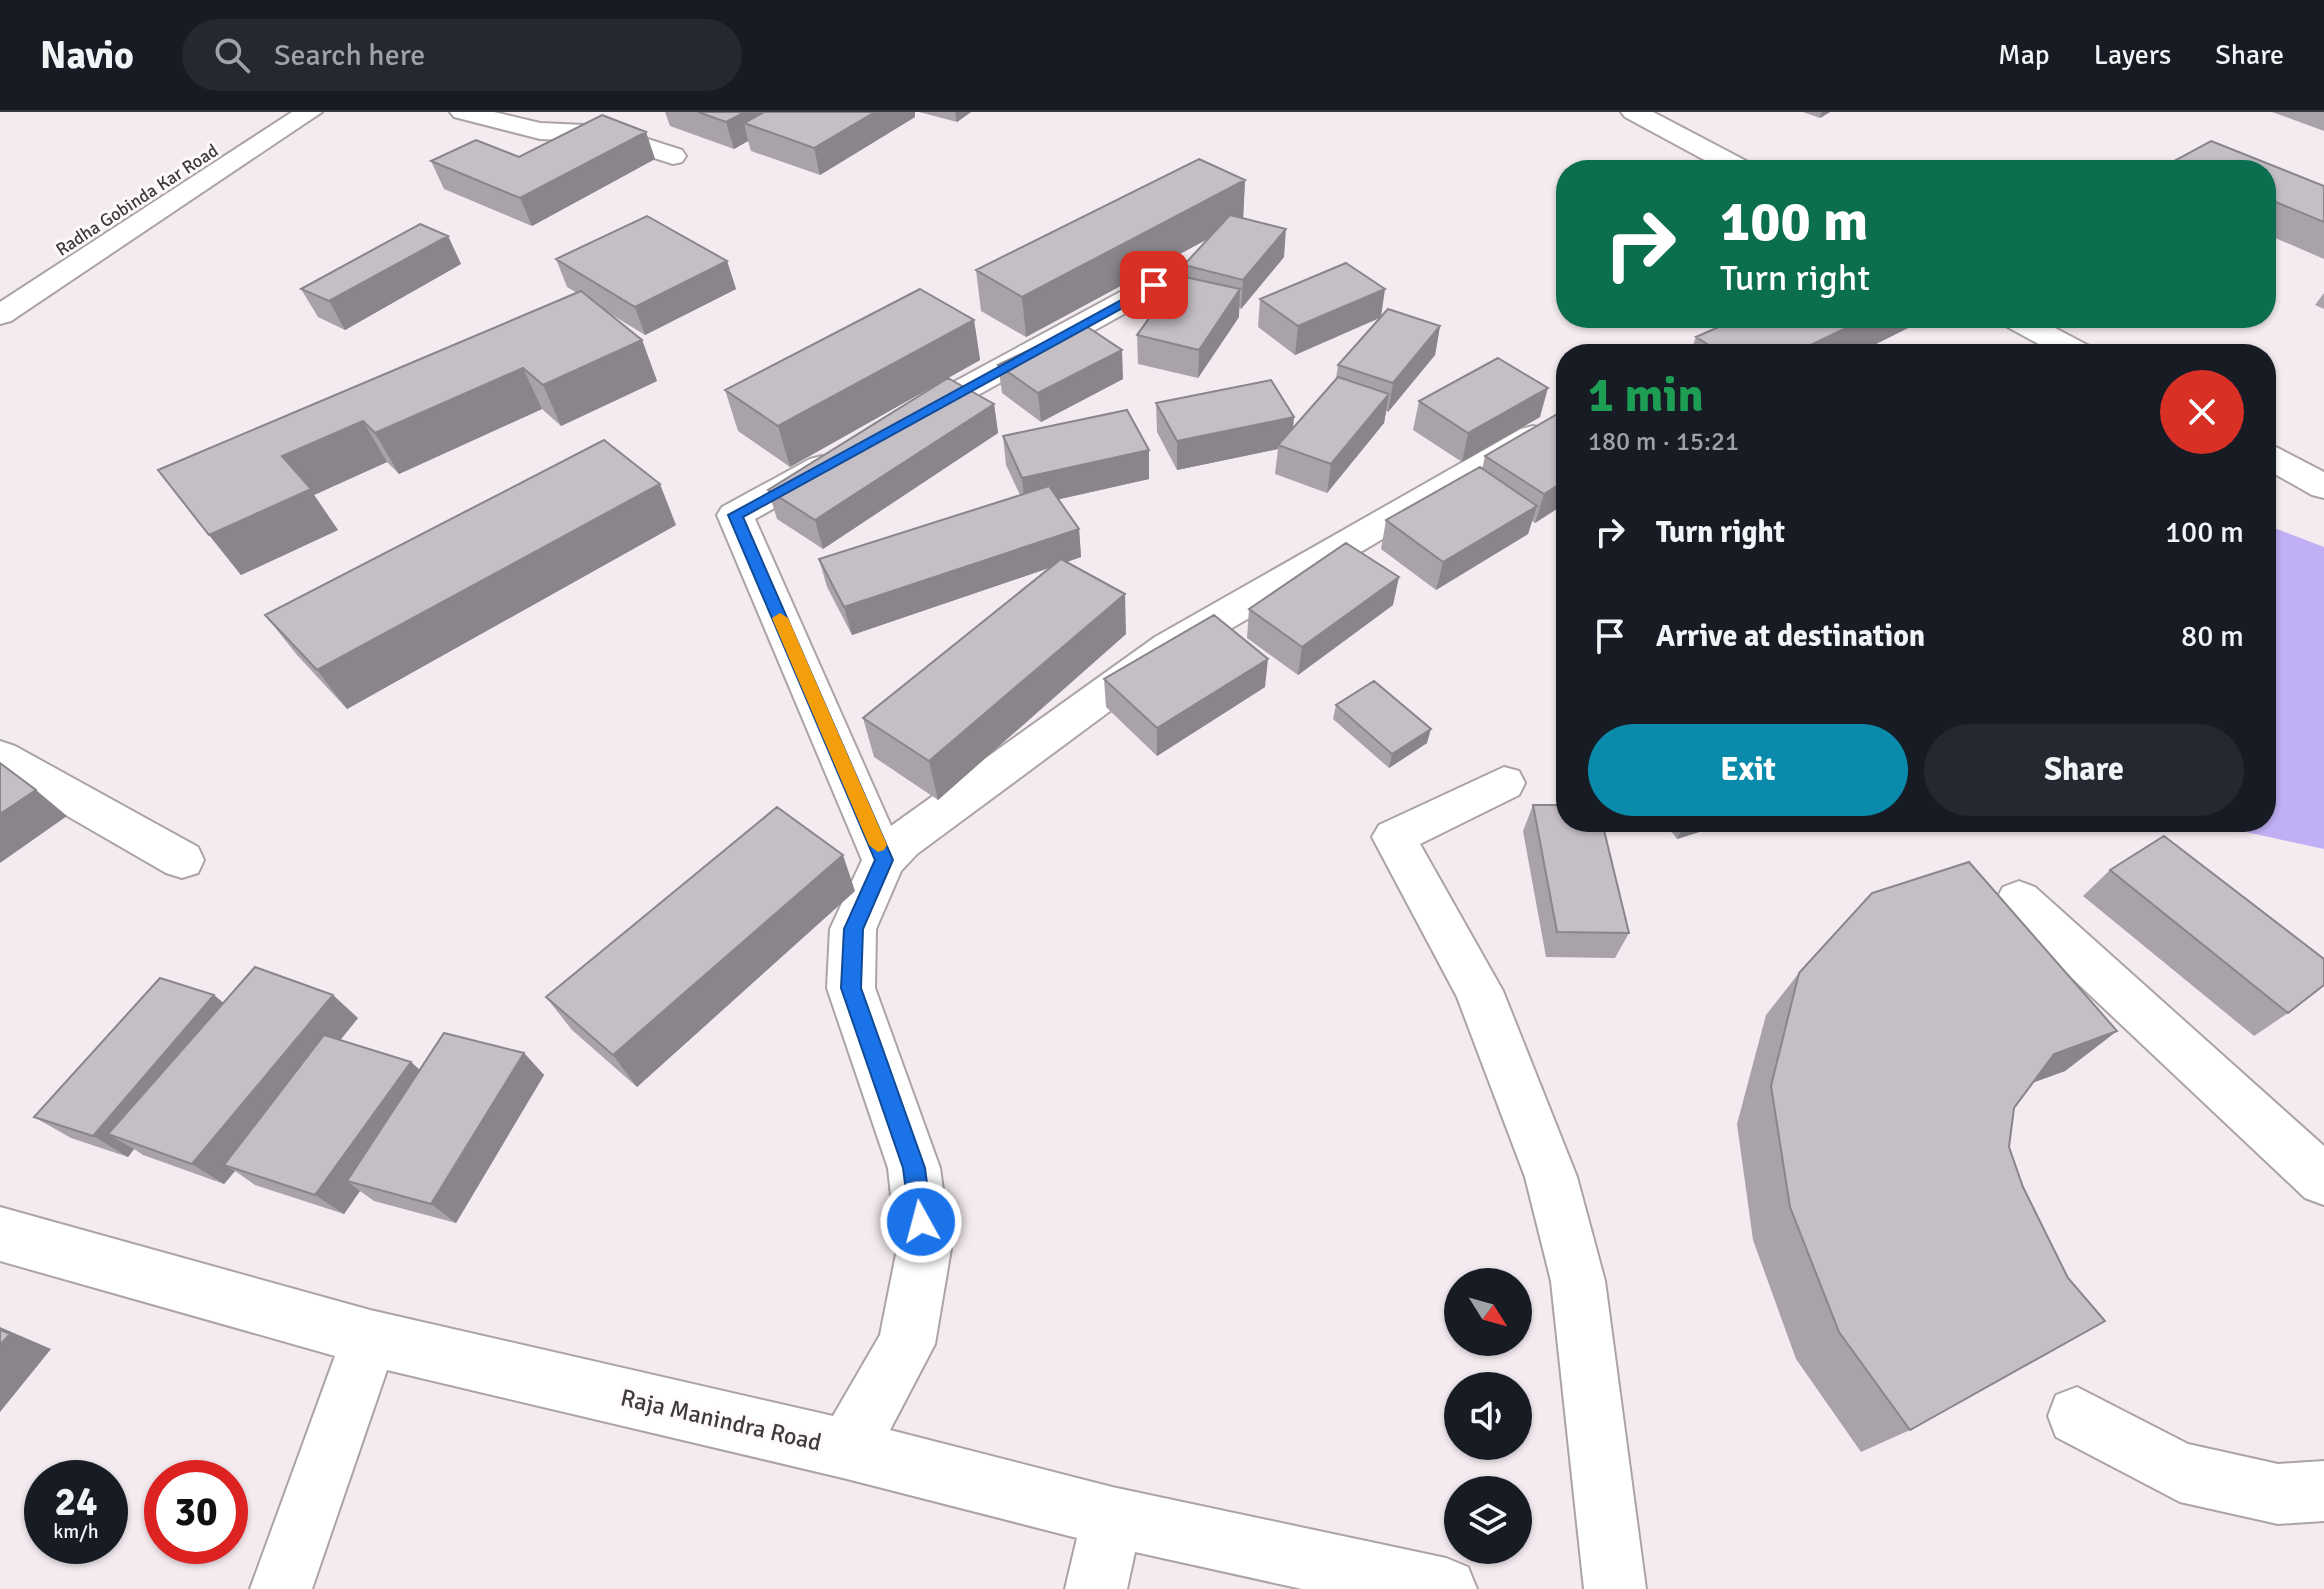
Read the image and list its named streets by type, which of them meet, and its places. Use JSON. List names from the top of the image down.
{
  "streets": {
    "street": ["Radha Gobinda Kar Road", "Raja Manindra Road"]
  },
  "north": "bottom right",
  "page": {
    "header": "Navio",
    "search": "Search here",
    "nav": ["Map", "Layers", "Share"],
    "turn": ["100 m", "Turn right"],
    "heading": ["1 min", "180 m · 15:21"],
    "list": [
      {
        "name": "Turn right",
        "value": "100 m"
      },
      {
        "name": "Arrive at destination",
        "value": "80 m"
      }
    ],
    "buttons": ["Exit", "Share"],
    "speed": "24 km/h",
    "limit": "30"
  }
}
